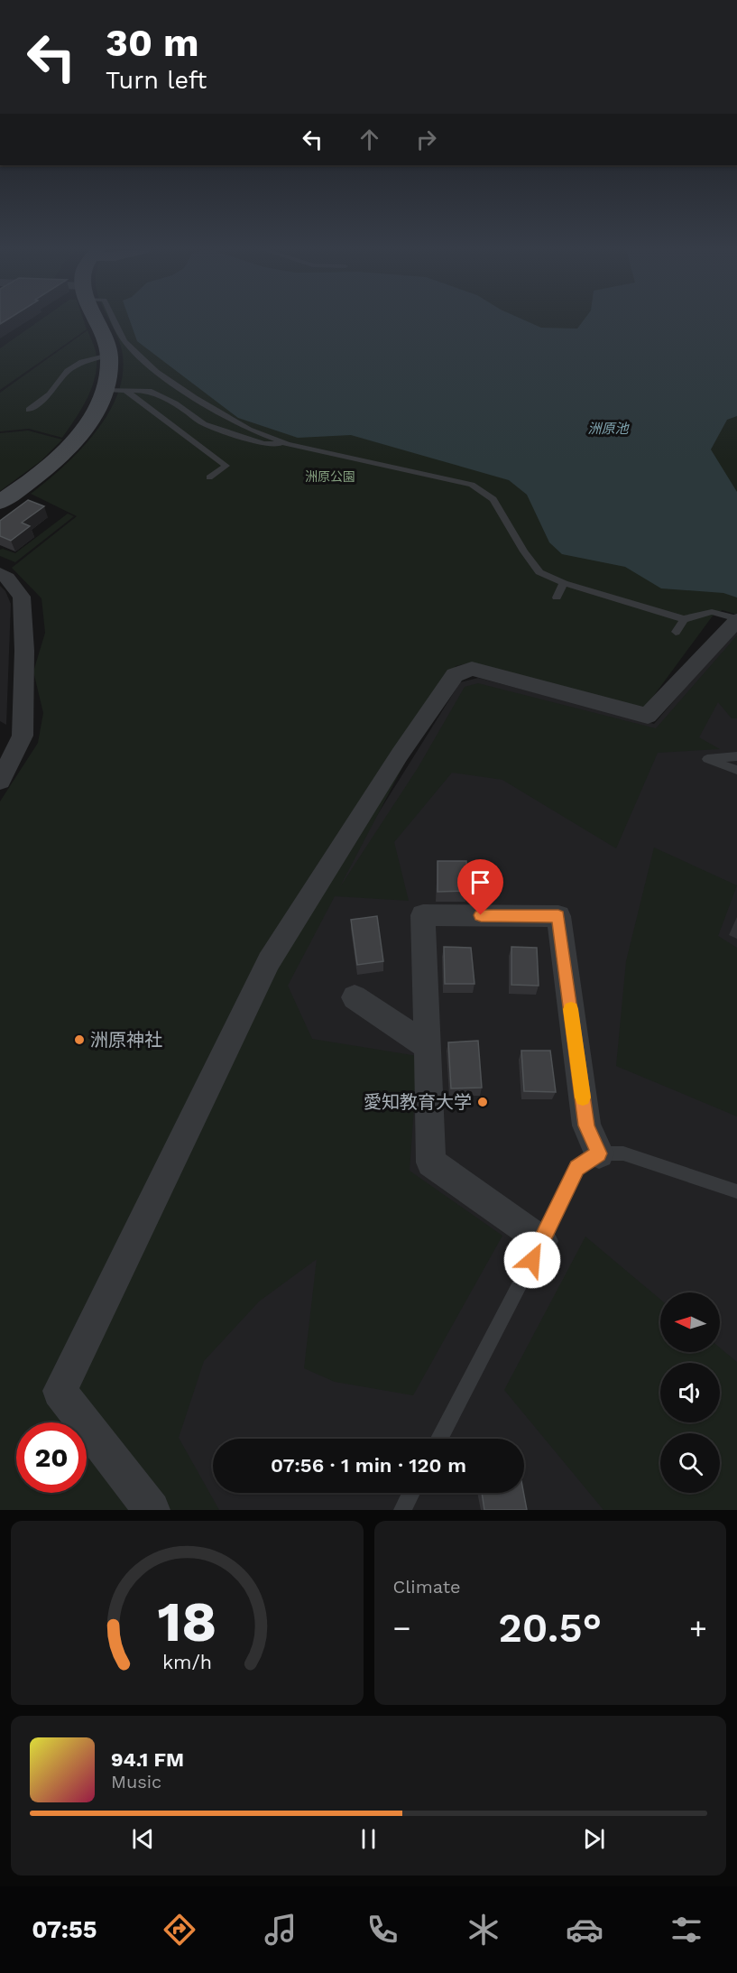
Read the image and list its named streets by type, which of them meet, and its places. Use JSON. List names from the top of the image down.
{
  "water": ["洲原池"],
  "parks": ["洲原公園"],
  "places": ["洲原神社", "愛知教育大学"],
  "north": "left",
  "page": {
    "turn": ["30 m", "Turn left"],
    "limit": "20",
    "trip": "07:56 · 1 min · 120 m",
    "tile": "Climate",
    "heat": ["−", "20.5°", "+"],
    "song": ["94.1 FM", "Music"],
    "tabs": "07:55",
    "gauge": ["18", "km/h"]
  }
}
